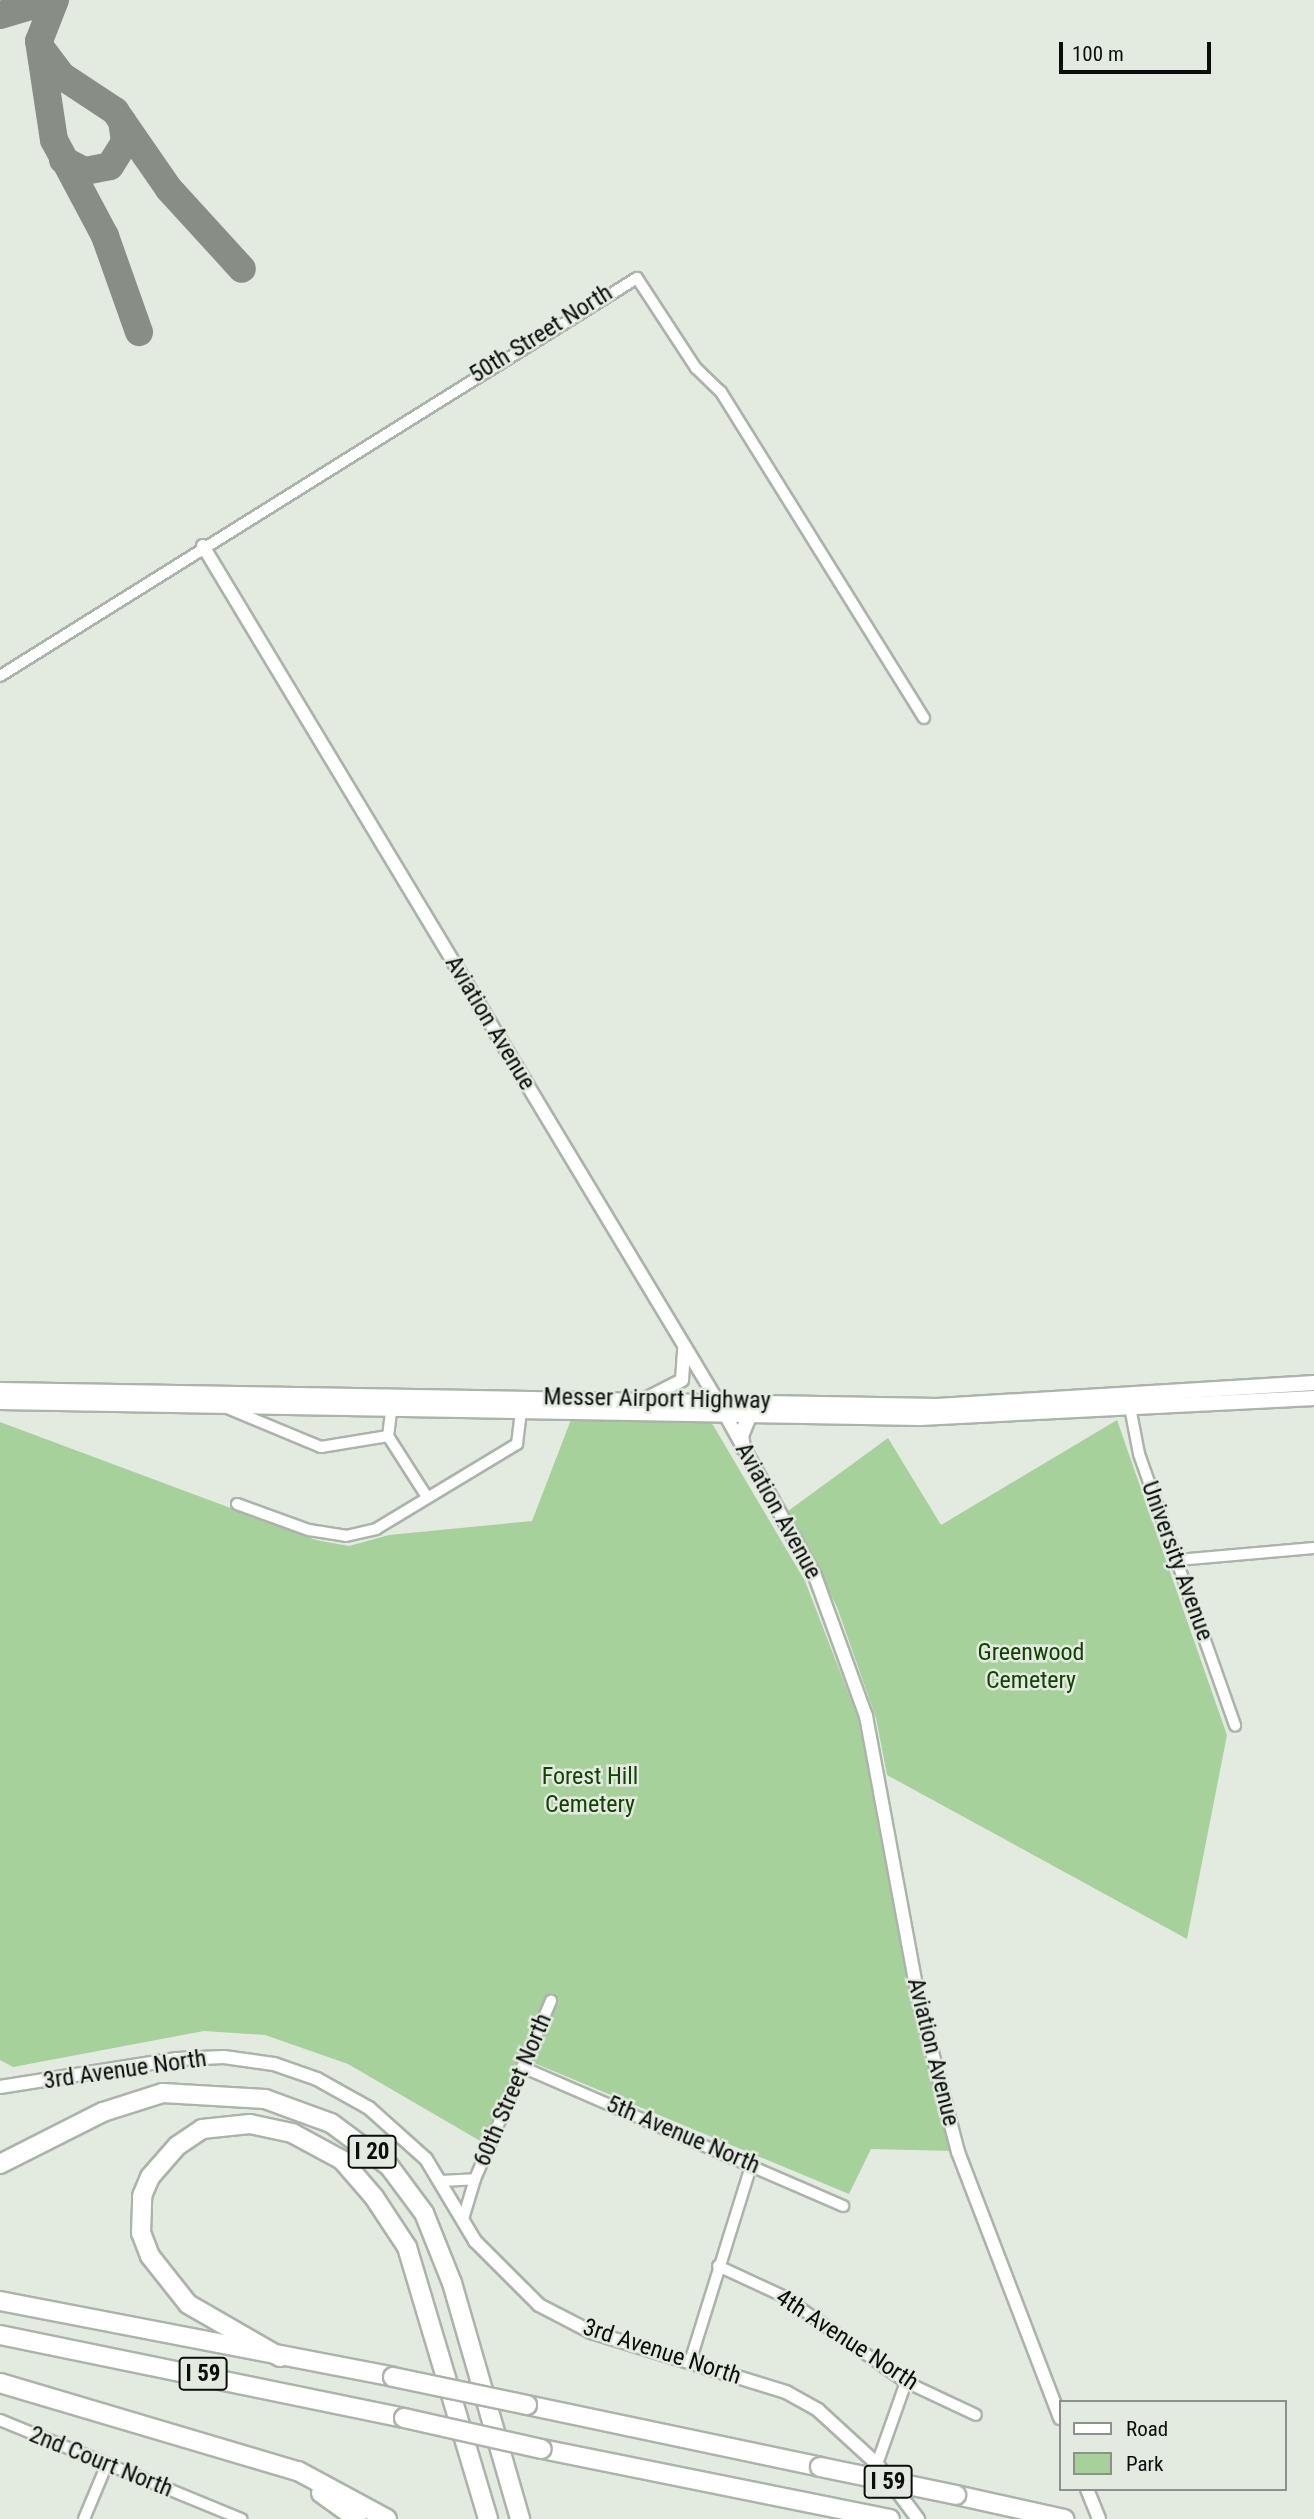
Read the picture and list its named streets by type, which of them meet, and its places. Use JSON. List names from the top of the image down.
{
  "streets": {
    "highway": ["I 20", "I 59"],
    "main road": ["Messer Airport Highway"],
    "street": [
      "50th Street North",
      "Aviation Avenue",
      "University Avenue",
      "3rd Avenue North",
      "60th Street North",
      "5th Avenue North",
      "4th Avenue North",
      "2nd Court North"
    ]
  },
  "crossings": [
    ["50th Street North", "Aviation Avenue"],
    ["Aviation Avenue", "Messer Airport Highway"],
    ["Messer Airport Highway", "University Avenue"],
    ["3rd Avenue North", "60th Street North"],
    ["60th Street North", "5th Avenue North"]
  ],
  "parks": ["Greenwood Cemetery", "Forest Hill Cemetery"],
  "legend": ["Road", "Park"],
  "scale_bar": "100 m"
}
